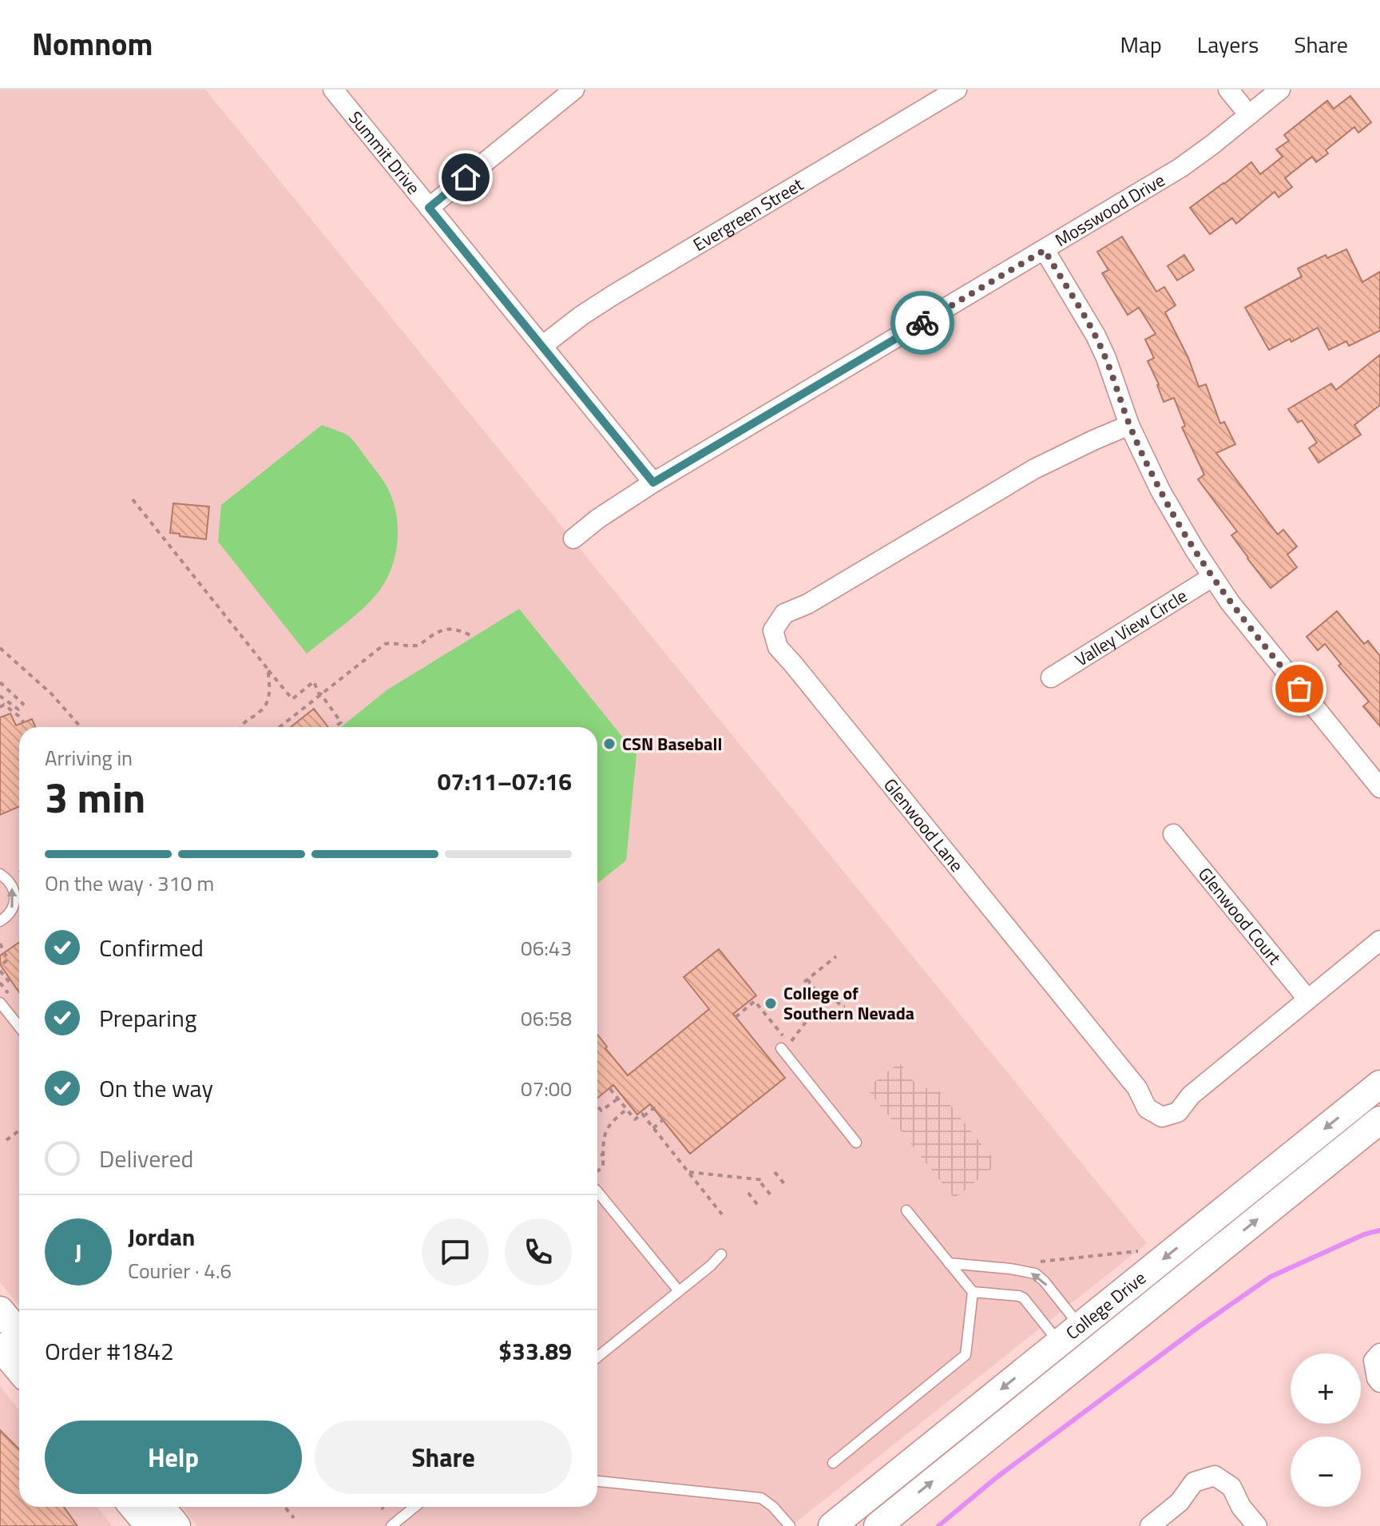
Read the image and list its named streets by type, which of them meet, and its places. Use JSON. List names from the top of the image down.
{
  "streets": {
    "main road": ["College Drive"],
    "street": [
      "Summit Drive",
      "Mosswood Drive",
      "Evergreen Street",
      "Valley View Circle",
      "Glenwood Lane",
      "Glenwood Court"
    ]
  },
  "crossings": [
    ["Summit Drive", "Mosswood Drive"],
    ["Summit Drive", "Evergreen Street"],
    ["Glenwood Lane", "Glenwood Court"]
  ],
  "places": ["CSN Baseball", "College of Southern Nevada"],
  "page": {
    "header": "Nomnom",
    "nav": ["Map", "Layers", "Share"],
    "heading": ["3 min", "Arriving in", "07:11–07:16"],
    "panel": [
      "Jordan",
      "Courier · 4.6",
      "Order #1842",
      "$33.89"
    ],
    "bar": "On the way · 310 m",
    "list": [
      ["Confirmed", "06:43"],
      ["Preparing", "06:58"],
      ["On the way", "07:00"],
      "Delivered"
    ],
    "round": "J",
    "map_buttons": ["+", "−"],
    "buttons": ["Help", "Share"]
  }
}
